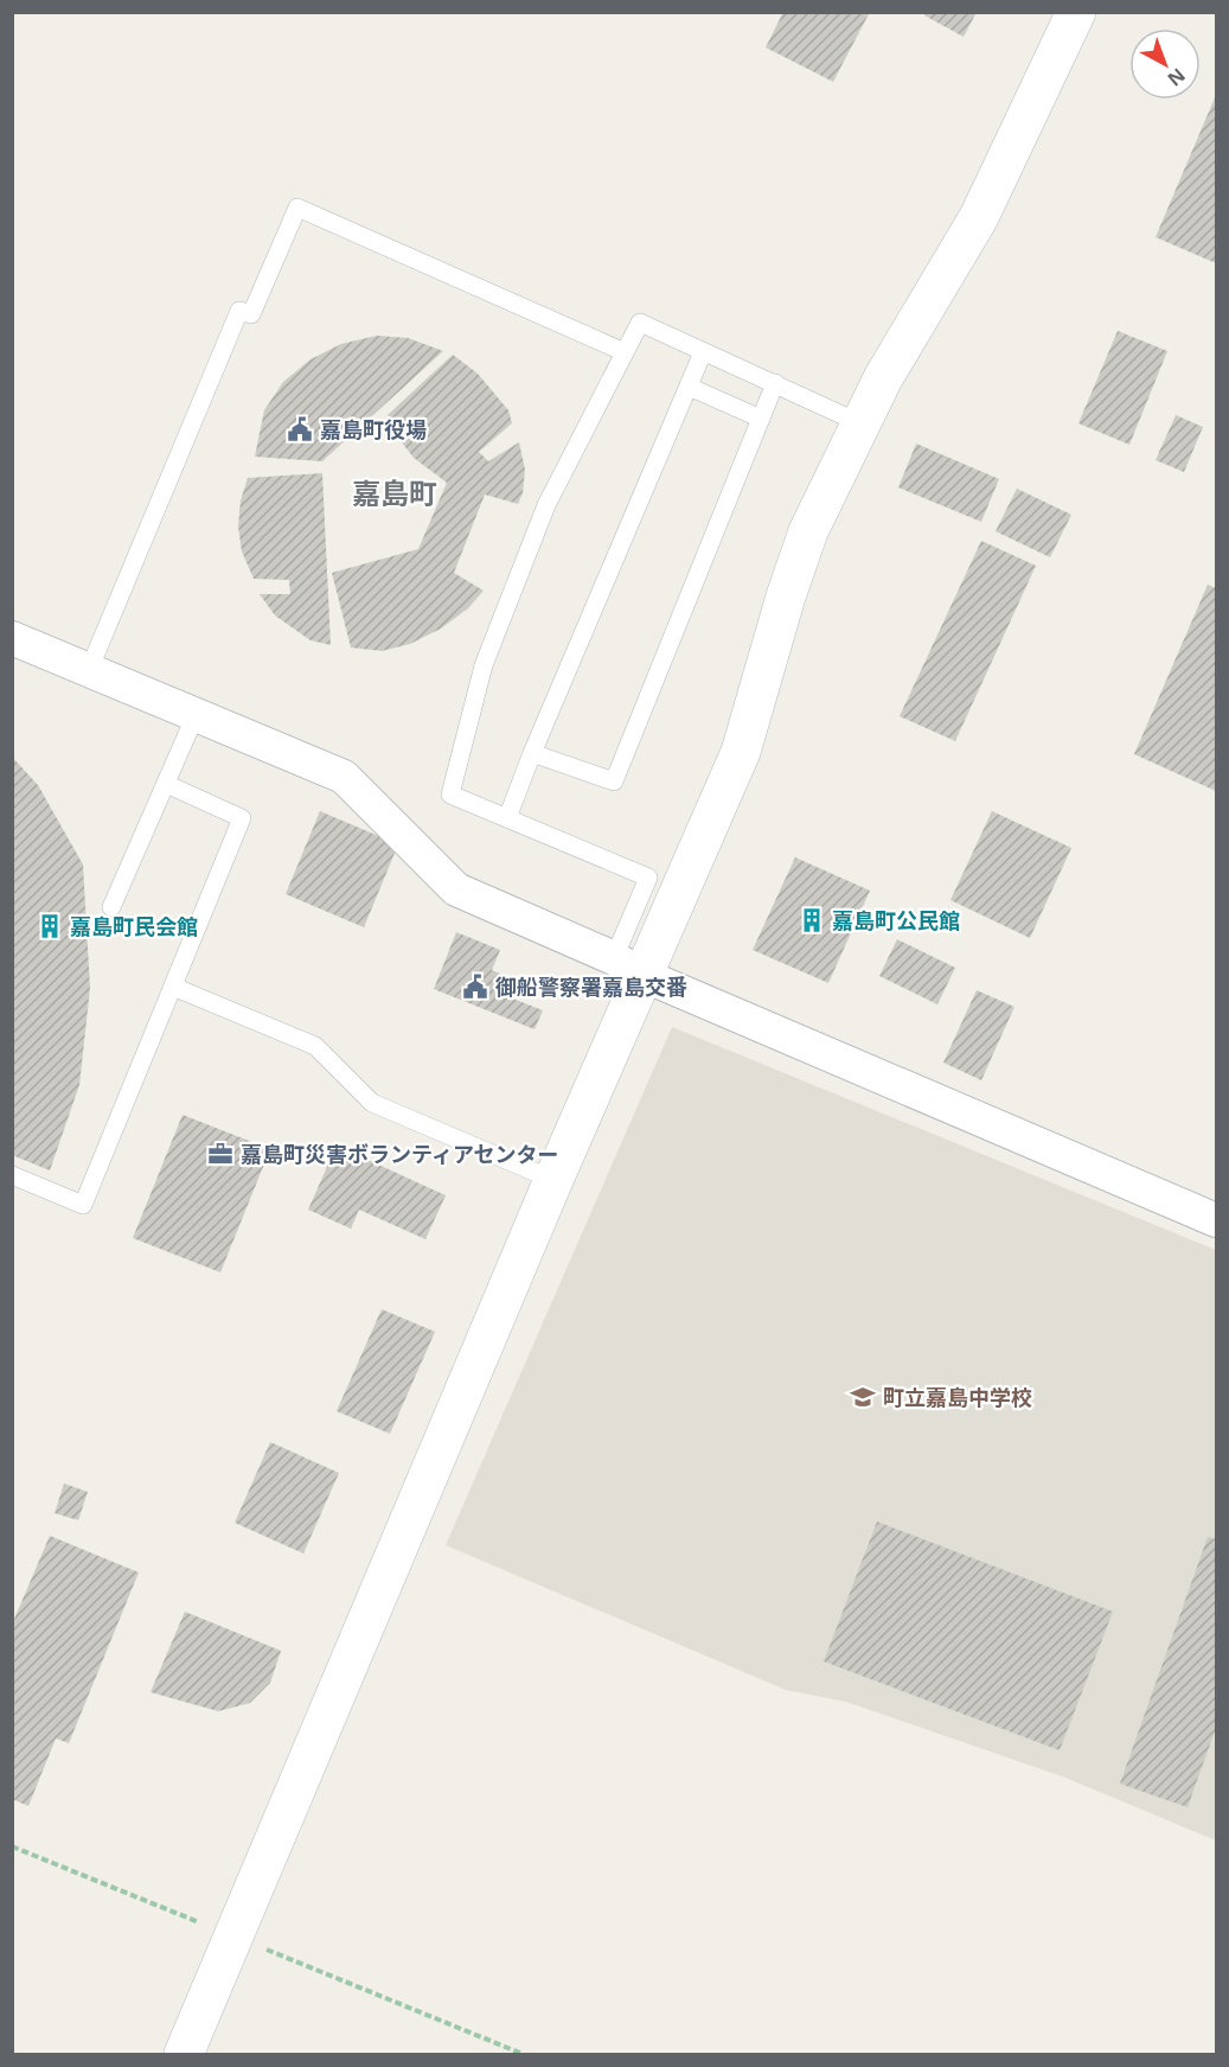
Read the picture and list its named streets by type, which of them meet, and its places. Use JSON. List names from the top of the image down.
{
  "districts": ["嘉島町"],
  "places": {
    "public building": ["嘉島町役場", "御船警察署嘉島交番"],
    "building": ["嘉島町公民館", "嘉島町民会館"],
    "office": ["嘉島町災害ボランティアセンター"],
    "school or university": ["町立嘉島中学校"]
  },
  "north": "bottom right"
}
